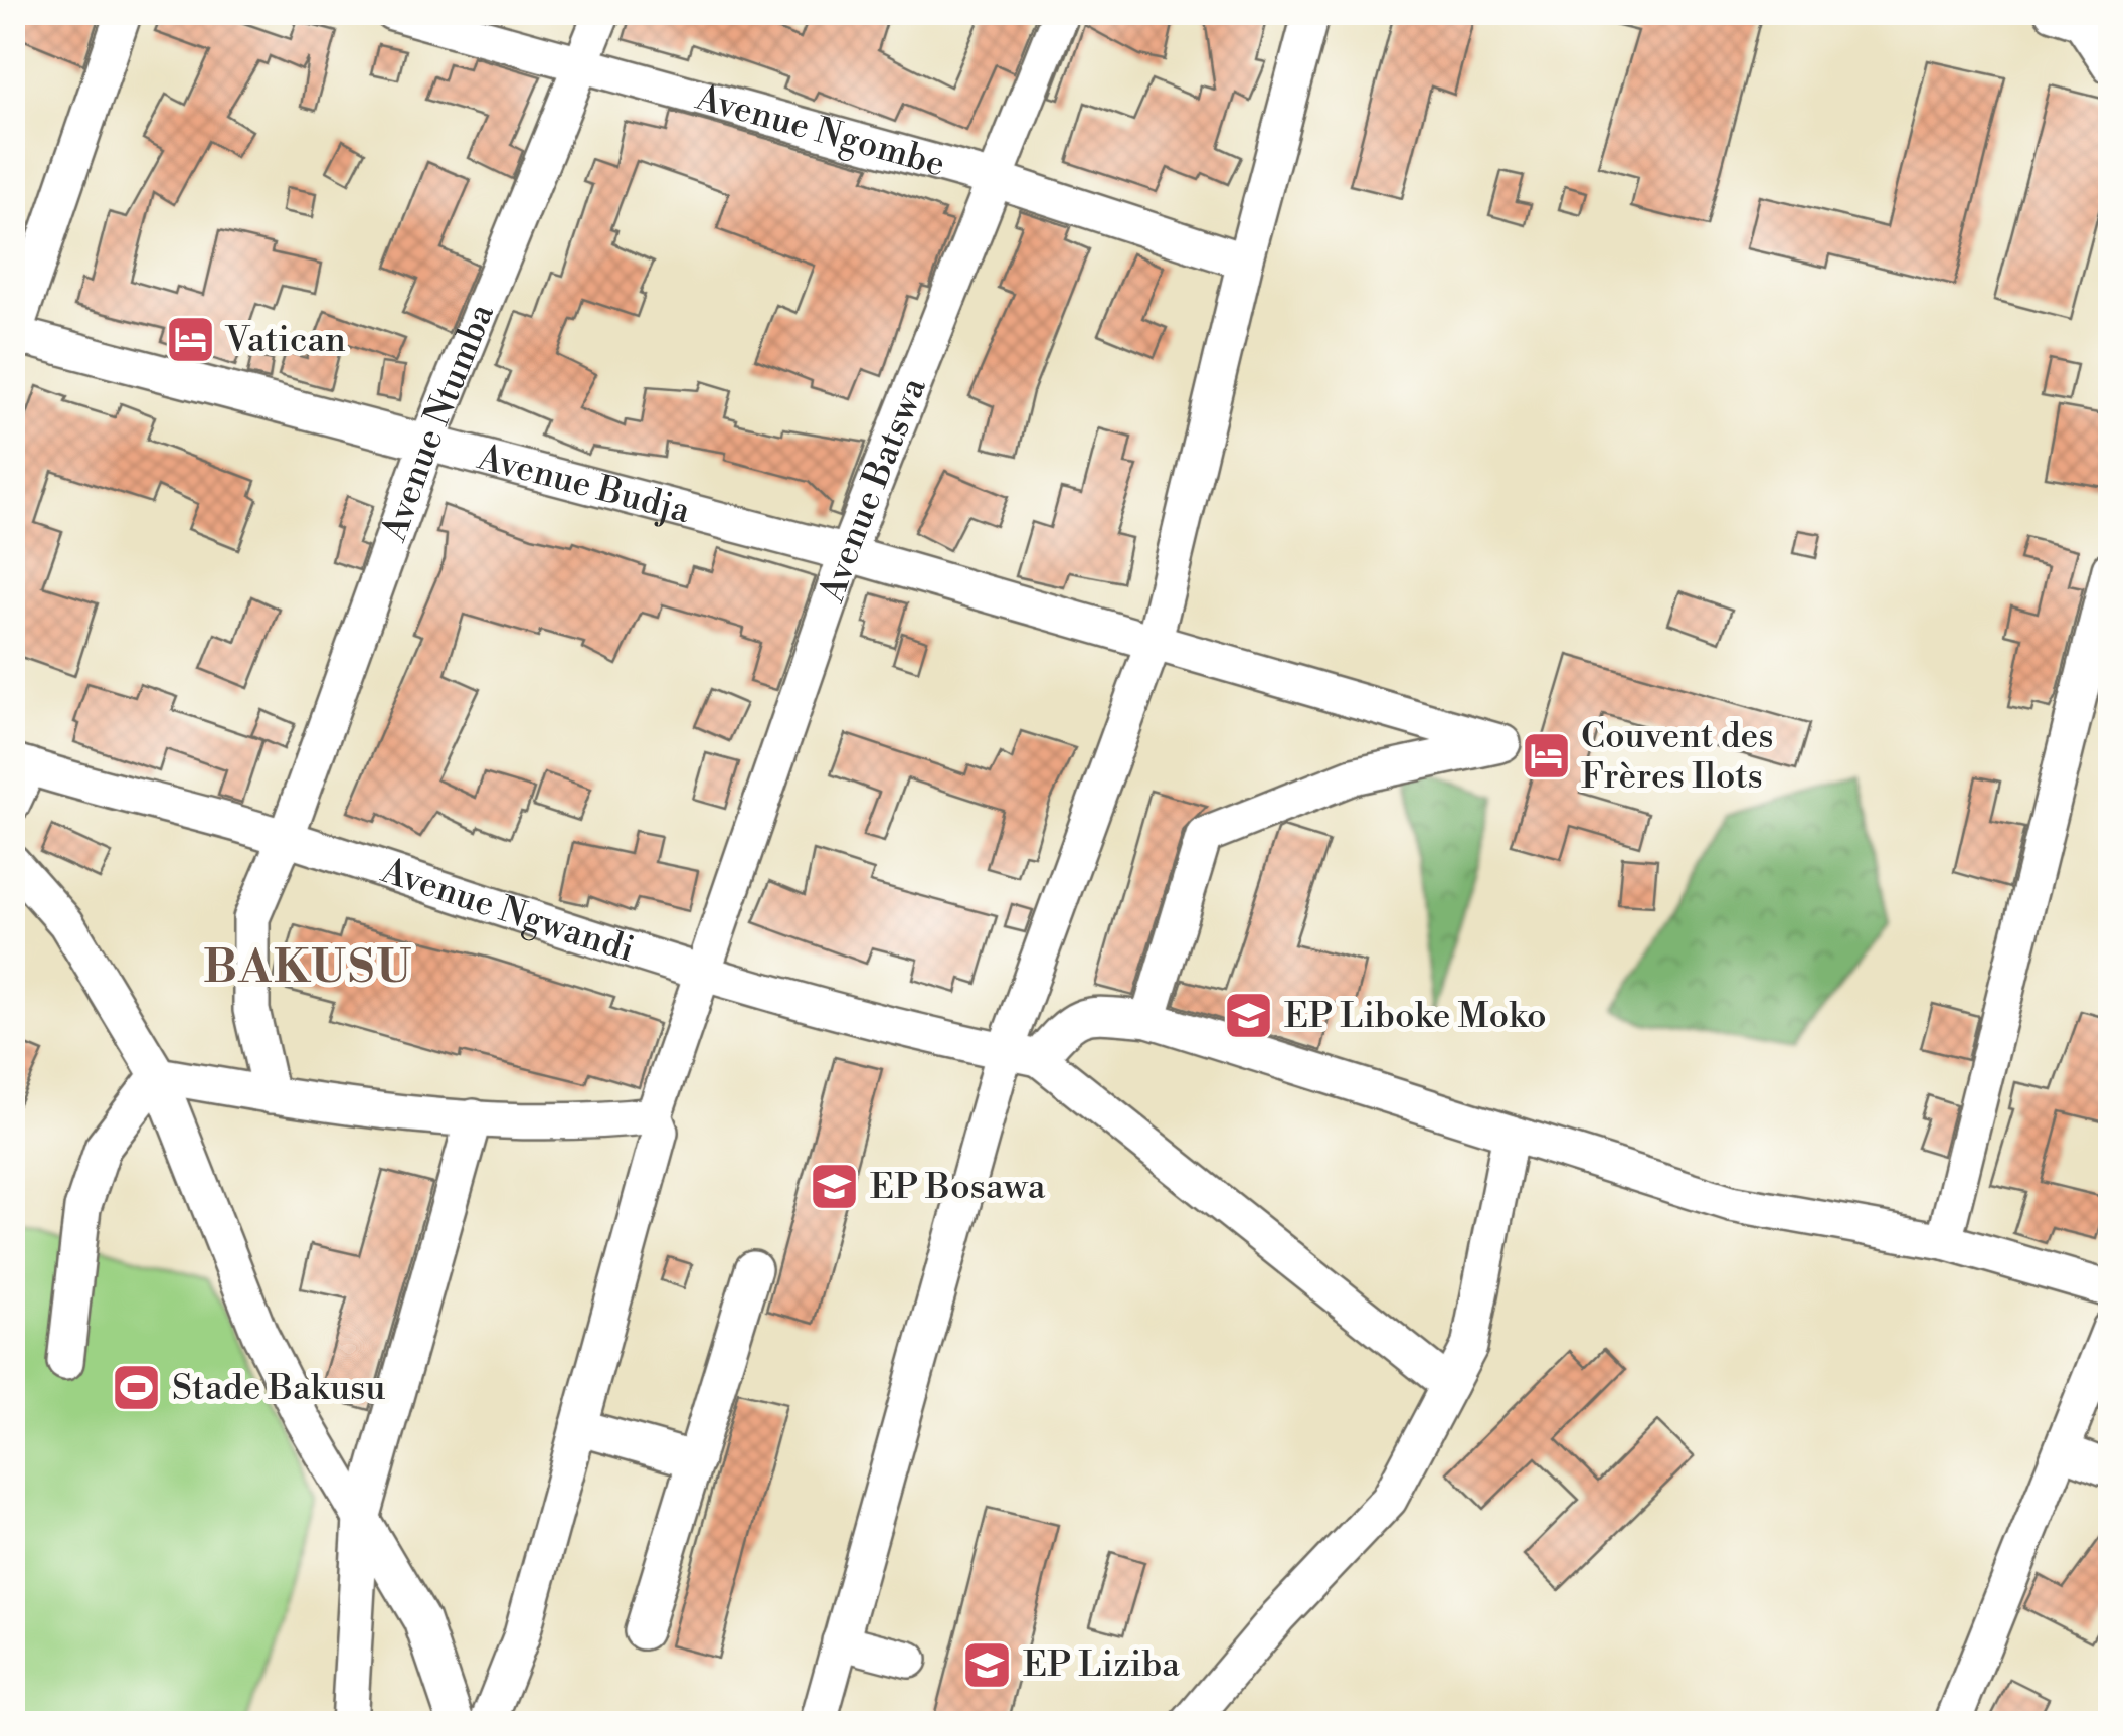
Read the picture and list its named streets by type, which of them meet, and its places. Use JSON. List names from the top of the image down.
{
  "streets": {
    "street": [
      "Avenue Ngombe",
      "Avenue Ntumba",
      "Avenue Budja",
      "Avenue Batswa",
      "Avenue Ngwandi"
    ]
  },
  "crossings": [
    ["Avenue Ngombe", "Avenue Ntumba"],
    ["Avenue Ngombe", "Avenue Batswa"],
    ["Avenue Ntumba", "Avenue Budja"],
    ["Avenue Ntumba", "Avenue Ngwandi"],
    ["Avenue Budja", "Avenue Batswa"],
    ["Avenue Batswa", "Avenue Ngwandi"]
  ],
  "districts": ["BAKUSU"],
  "places": {
    "hotel": ["Vatican", "Couvent des Frères Ilots"],
    "school or university": ["EP Liboke Moko", "EP Bosawa", "EP Liziba"],
    "sports": ["Stade Bakusu"]
  }
}
